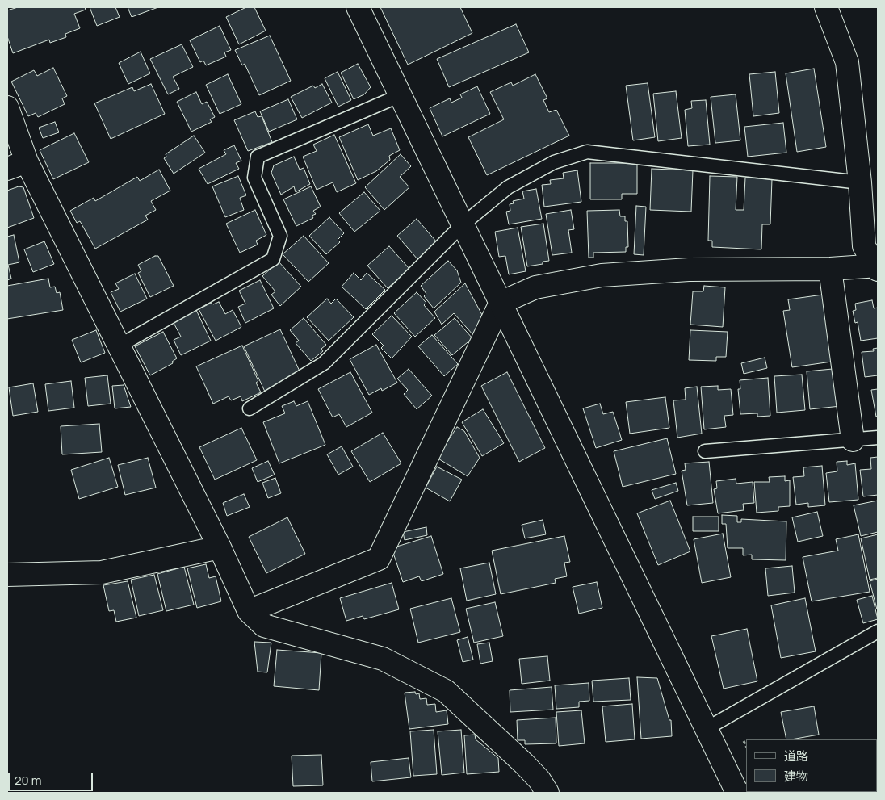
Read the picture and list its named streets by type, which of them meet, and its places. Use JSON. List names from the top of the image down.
{
  "legend": ["道路", "建物"],
  "scale_bar": "20 m"
}
